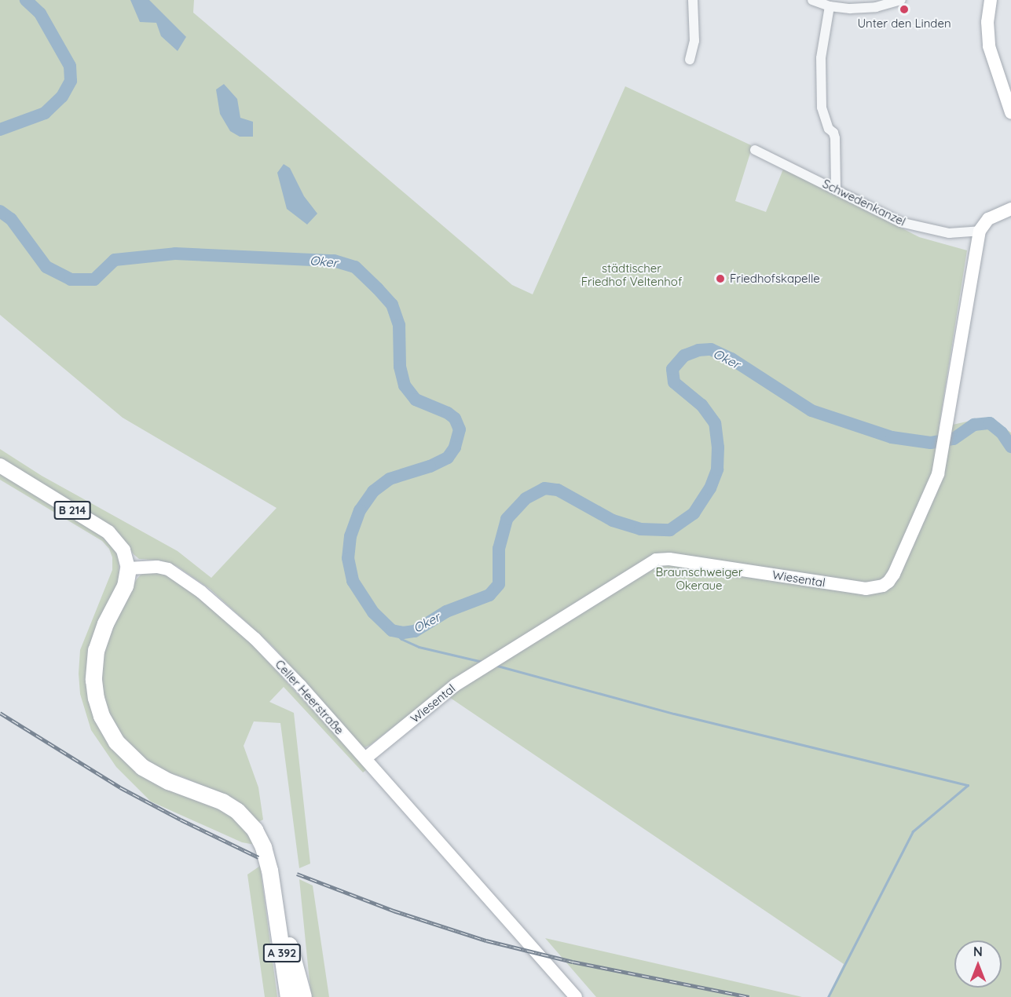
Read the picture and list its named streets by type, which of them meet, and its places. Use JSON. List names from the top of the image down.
{
  "streets": {
    "main road": ["B 214"],
    "street": ["Schwedenkanzel", "Wiesental", "Celler Heerstraße"]
  },
  "crossings": [
    ["Schwedenkanzel", "Wiesental"],
    ["B 214", "Celler Heerstraße"],
    ["Wiesental", "Celler Heerstraße"]
  ],
  "water": ["Oker"],
  "parks": ["städtischer Friedhof Veltenhof", "Braunschweiger Okeraue"],
  "places": ["Unter den Linden", "Friedhofskapelle"],
  "north": "top"
}
